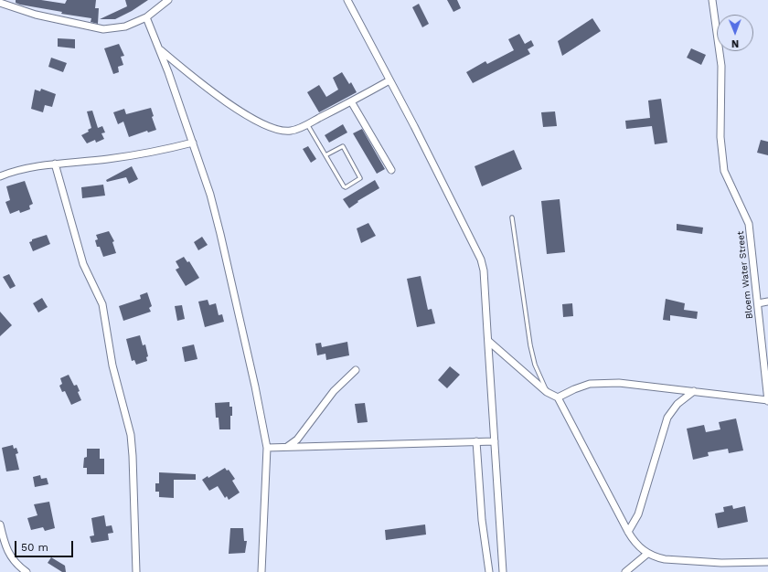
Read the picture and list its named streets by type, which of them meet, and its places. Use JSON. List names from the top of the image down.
{
  "streets": {
    "street": ["Bloem Water Street"]
  },
  "scale_bar": "50 m",
  "north": "bottom"
}
